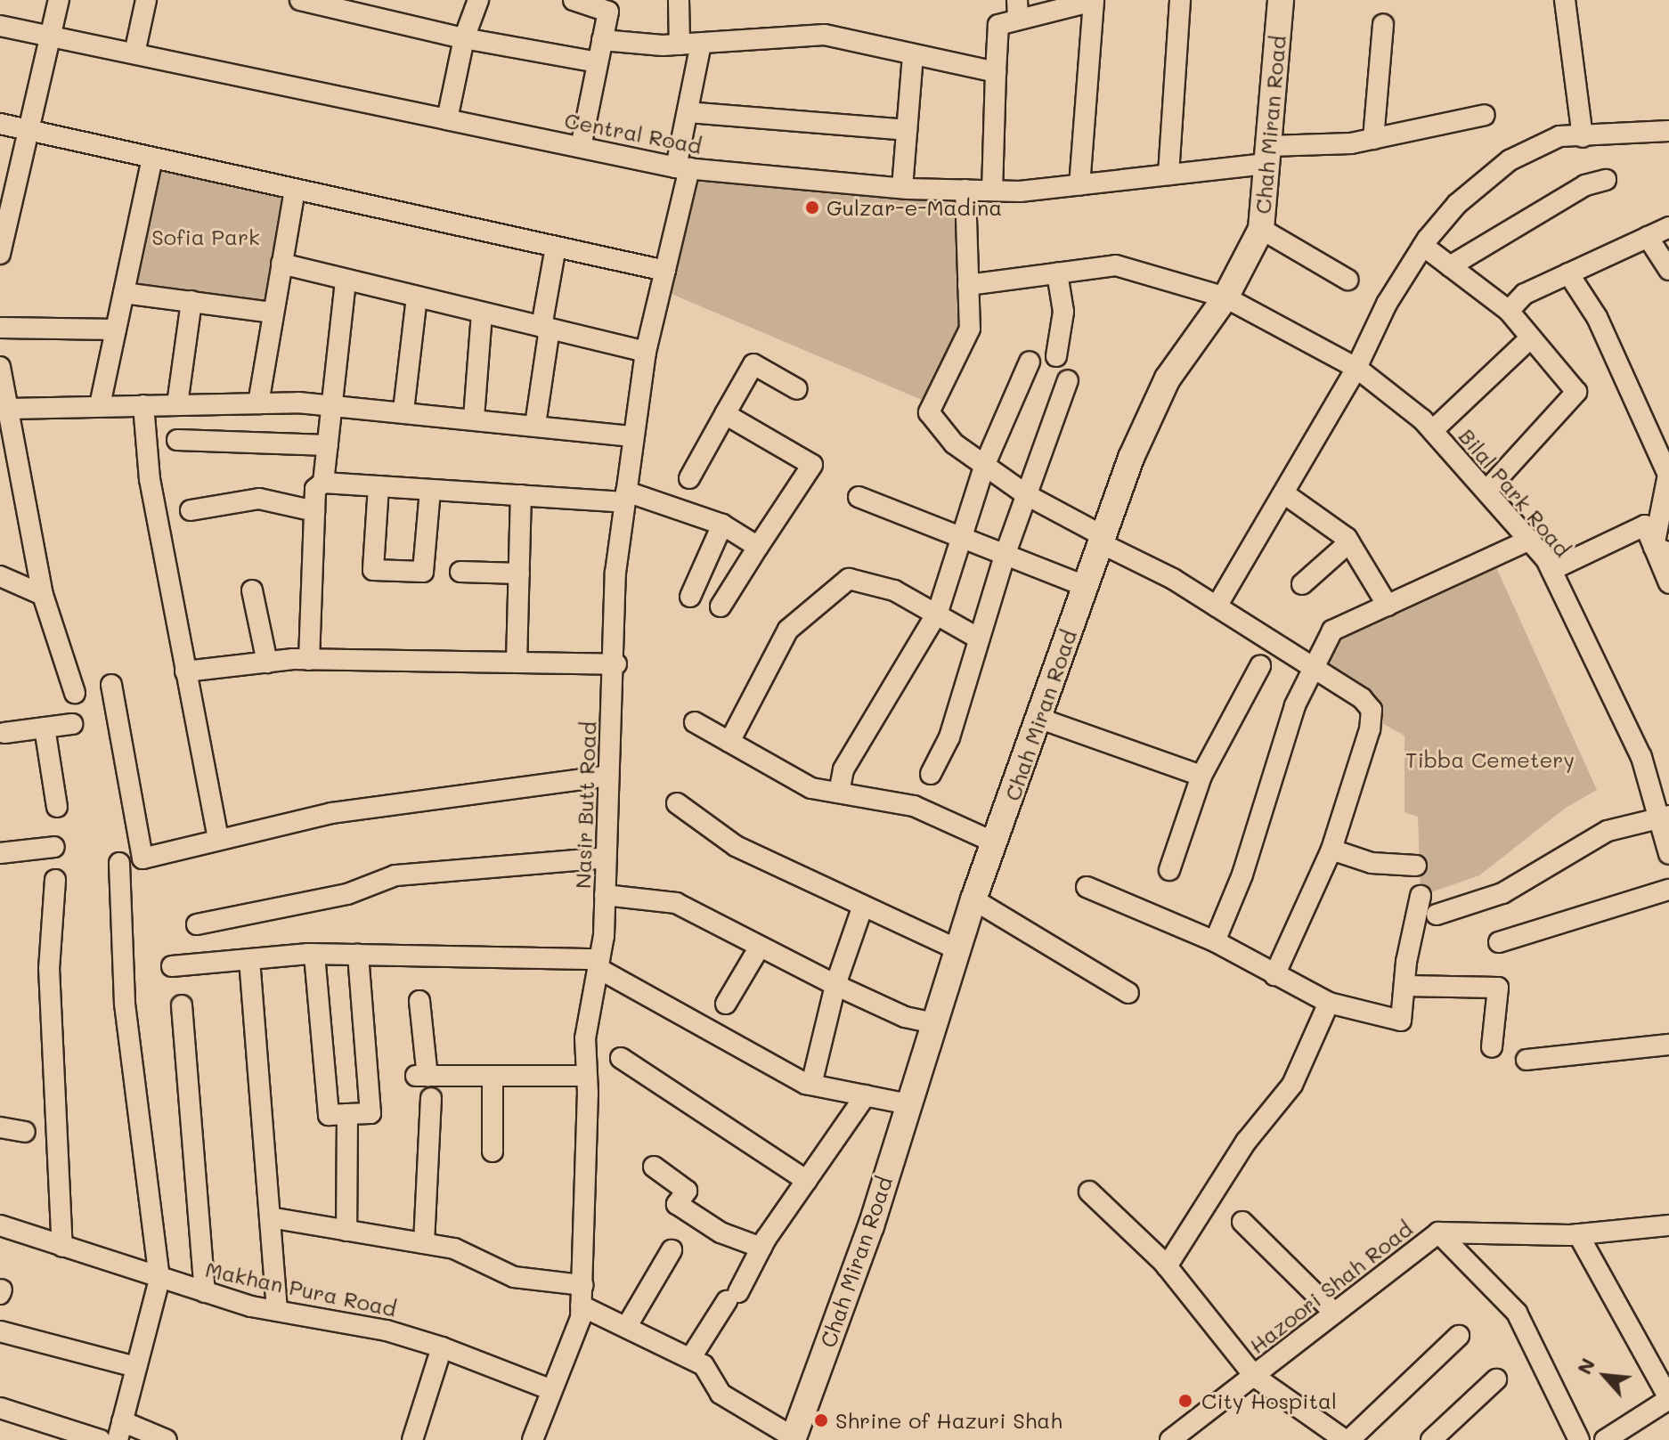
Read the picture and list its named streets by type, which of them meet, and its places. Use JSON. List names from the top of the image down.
{
  "streets": {
    "main road": ["Chah Miran Road"],
    "street": [
      "Central Road",
      "Bilal Park Road",
      "Nasir Butt Road",
      "Hazoori Shah Road",
      "Makhan Pura Road"
    ]
  },
  "crossings": [
    ["Chah Miran Road", "Central Road"],
    ["Chah Miran Road", "Bilal Park Road"],
    ["Central Road", "Nasir Butt Road"],
    ["Nasir Butt Road", "Makhan Pura Road"]
  ],
  "parks": ["Sofia Park", "Tibba Cemetery"],
  "places": ["Gulzar-e-Madina", "City Hospital", "Shrine of Hazuri Shah"],
  "north": "top left"
}
